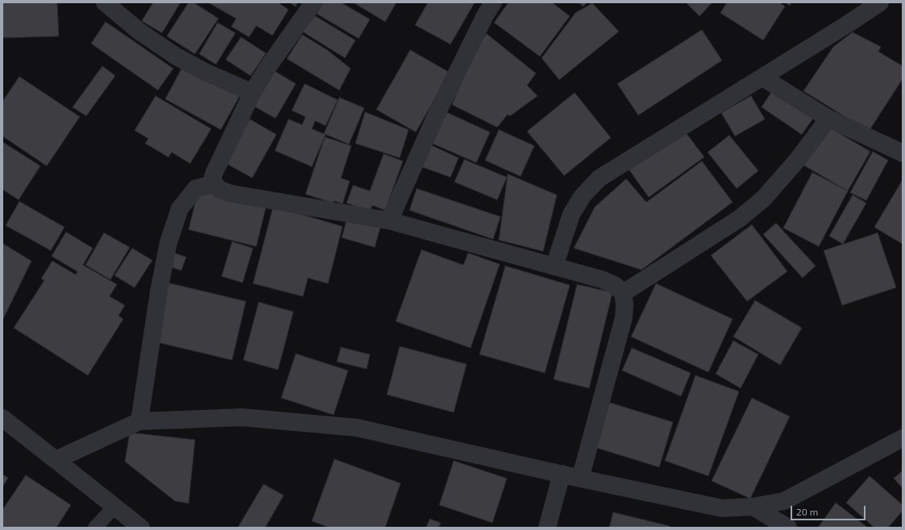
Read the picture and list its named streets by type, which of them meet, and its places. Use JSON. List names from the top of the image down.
{
  "scale_bar": "20 m"
}
